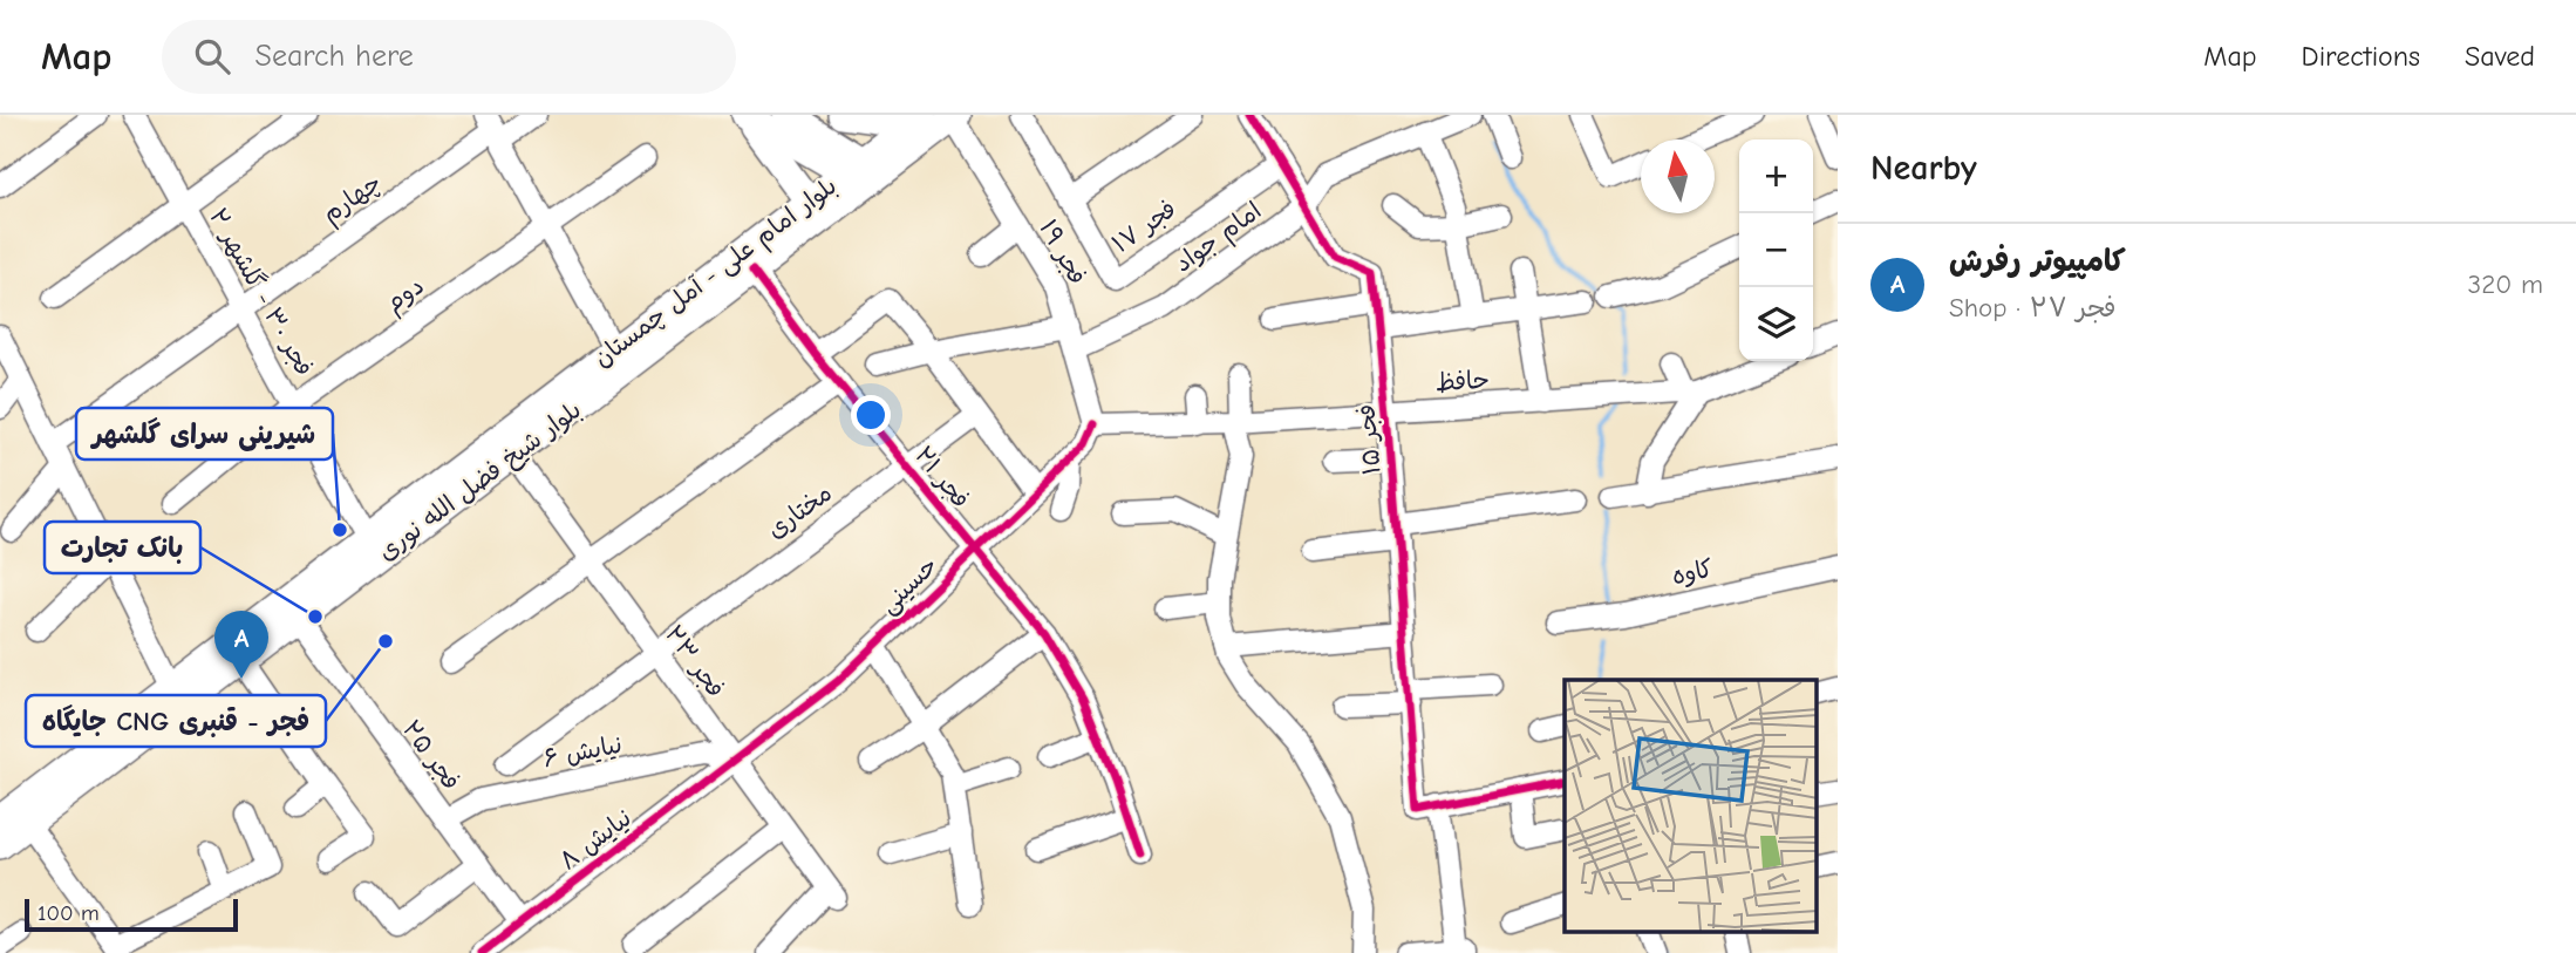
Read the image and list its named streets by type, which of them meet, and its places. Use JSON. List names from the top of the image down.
{
  "streets": {
    "main road": ["بلوار امام علی - آمل چمستان", "بلوار شیخ فضل الله نوری"],
    "street": [
      "چهارم",
      "فجر ۱۷",
      "امام جواد",
      "فجر ۱۹",
      "فجر ۳۰ - گلشهر ۲",
      "دوم",
      "حافظ",
      "فجر ۱۵",
      "فجر ۲۱",
      "مختاری",
      "کاوه",
      "حسینی",
      "فجر ۲۳",
      "نیایش ۶",
      "فجر ۲۵",
      "نیایش ۸"
    ]
  },
  "crossings": [
    ["چهارم", "فجر ۳۰ - گلشهر ۲"],
    ["فجر ۱۷", "فجر ۱۵"],
    ["امام جواد", "فجر ۱۹"],
    ["امام جواد", "فجر ۱۵"],
    ["فجر ۱۹", "حافظ"],
    ["فجر ۱۹", "حسینی"],
    ["بلوار امام علی - آمل چمستان", "فجر ۳۰ - گلشهر ۲"],
    ["بلوار امام علی - آمل چمستان", "بلوار شیخ فضل الله نوری"],
    ["فجر ۳۰ - گلشهر ۲", "دوم"],
    ["حافظ", "فجر ۱۵"],
    ["حافظ", "حسینی"],
    ["فجر ۲۱", "مختاری"],
    ["فجر ۲۱", "حسینی"],
    ["بلوار شیخ فضل الله نوری", "فجر ۲۳"],
    ["بلوار شیخ فضل الله نوری", "فجر ۲۵"],
    ["مختاری", "فجر ۲۳"],
    ["حسینی", "فجر ۲۳"],
    ["حسینی", "نیایش ۶"],
    ["حسینی", "نیایش ۸"],
    ["فجر ۲۳", "نیایش ۶"],
    ["فجر ۲۳", "نیایش ۸"],
    ["نیایش ۶", "فجر ۲۵"],
    ["نیایش ۶", "نیایش ۸"],
    ["فجر ۲۵", "نیایش ۸"]
  ],
  "places": ["شیرینی سرای گلشهر", "بانک تجارت", "جایگاه CNG فجر - قنبری"],
  "scale_bar": "100 m",
  "north": "top",
  "page": {
    "header": "Map",
    "search": "Search here",
    "nav": ["Map", "Directions", "Saved"],
    "heading": "Nearby",
    "map_buttons": ["+", "−"],
    "list": [
      {
        "mark": "A",
        "name": "کامپیوتر رفرش",
        "note": "Shop · فجر ۲۷",
        "value": "320 m"
      }
    ],
    "pins": "A",
    "scale": "100 m"
  }
}
